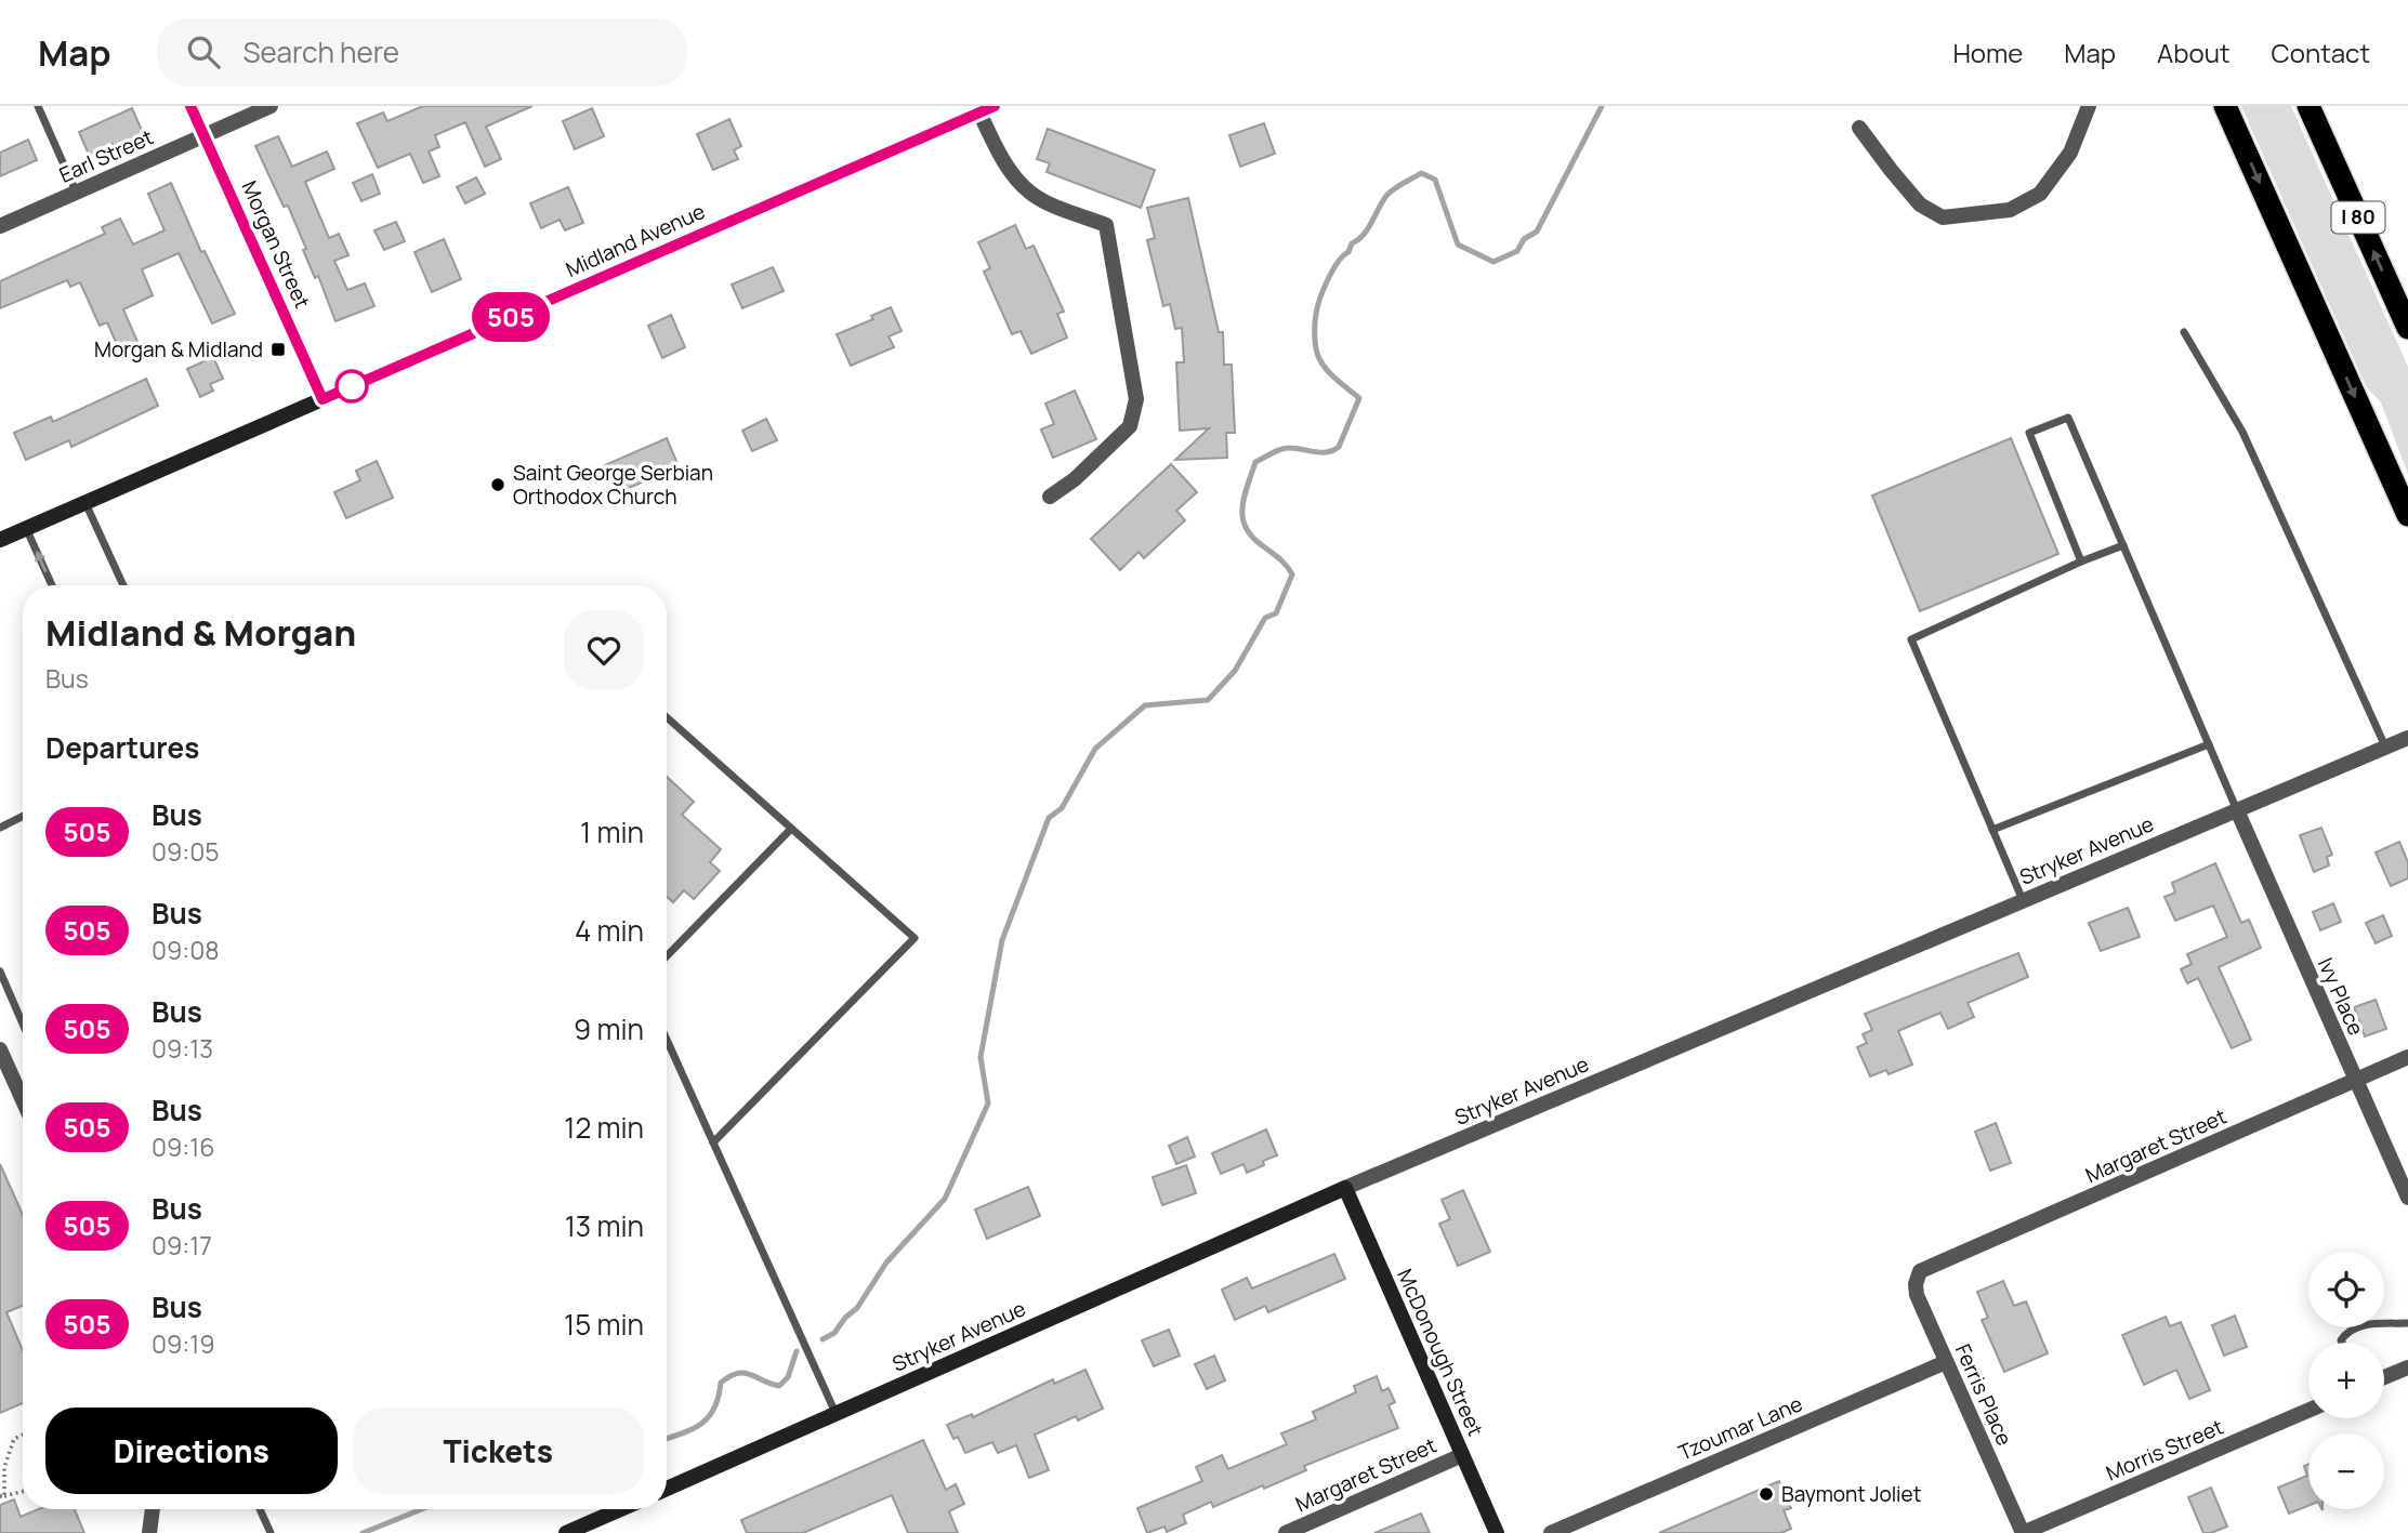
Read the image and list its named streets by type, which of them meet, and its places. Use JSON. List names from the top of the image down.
{
  "streets": {
    "highway": ["I 80"],
    "street": [
      "Earl Street",
      "Midland Avenue",
      "Morgan Street",
      "Stryker Avenue",
      "Ivy Place",
      "Margaret Street",
      "McDonough Street",
      "Ferris Place",
      "Tzoumar Lane",
      "Morris Street"
    ]
  },
  "crossings": [
    ["Earl Street", "Morgan Street"],
    ["Midland Avenue", "Morgan Street"],
    ["Stryker Avenue", "Ivy Place"],
    ["Stryker Avenue", "McDonough Street"],
    ["Ivy Place", "Margaret Street"],
    ["Margaret Street", "McDonough Street"],
    ["Margaret Street", "Ferris Place"],
    ["Ferris Place", "Tzoumar Lane"],
    ["Ferris Place", "Morris Street"]
  ],
  "places": {
    "transit": ["Morgan & Midland"],
    "other": ["Saint George Serbian Orthodox Church", "Baymont Joliet"]
  },
  "lines": ["bus line 505"],
  "page": {
    "header": "Map",
    "search": "Search here",
    "nav": [
      "Home",
      "Map",
      "About",
      "Contact"
    ],
    "on_map": "505",
    "heading": [
      ["Midland & Morgan", "Bus"],
      "Departures"
    ],
    "list": [
      {
        "mark": "505",
        "name": "Bus",
        "note": "09:05",
        "value": "1 min"
      },
      {
        "mark": "505",
        "name": "Bus",
        "note": "09:08",
        "value": "4 min"
      },
      {
        "mark": "505",
        "name": "Bus",
        "note": "09:13",
        "value": "9 min"
      },
      {
        "mark": "505",
        "name": "Bus",
        "note": "09:16",
        "value": "12 min"
      },
      {
        "mark": "505",
        "name": "Bus",
        "note": "09:17",
        "value": "13 min"
      },
      {
        "mark": "505",
        "name": "Bus",
        "note": "09:19",
        "value": "15 min"
      }
    ],
    "map_buttons": ["+", "−"],
    "buttons": ["Directions", "Tickets"]
  }
}
